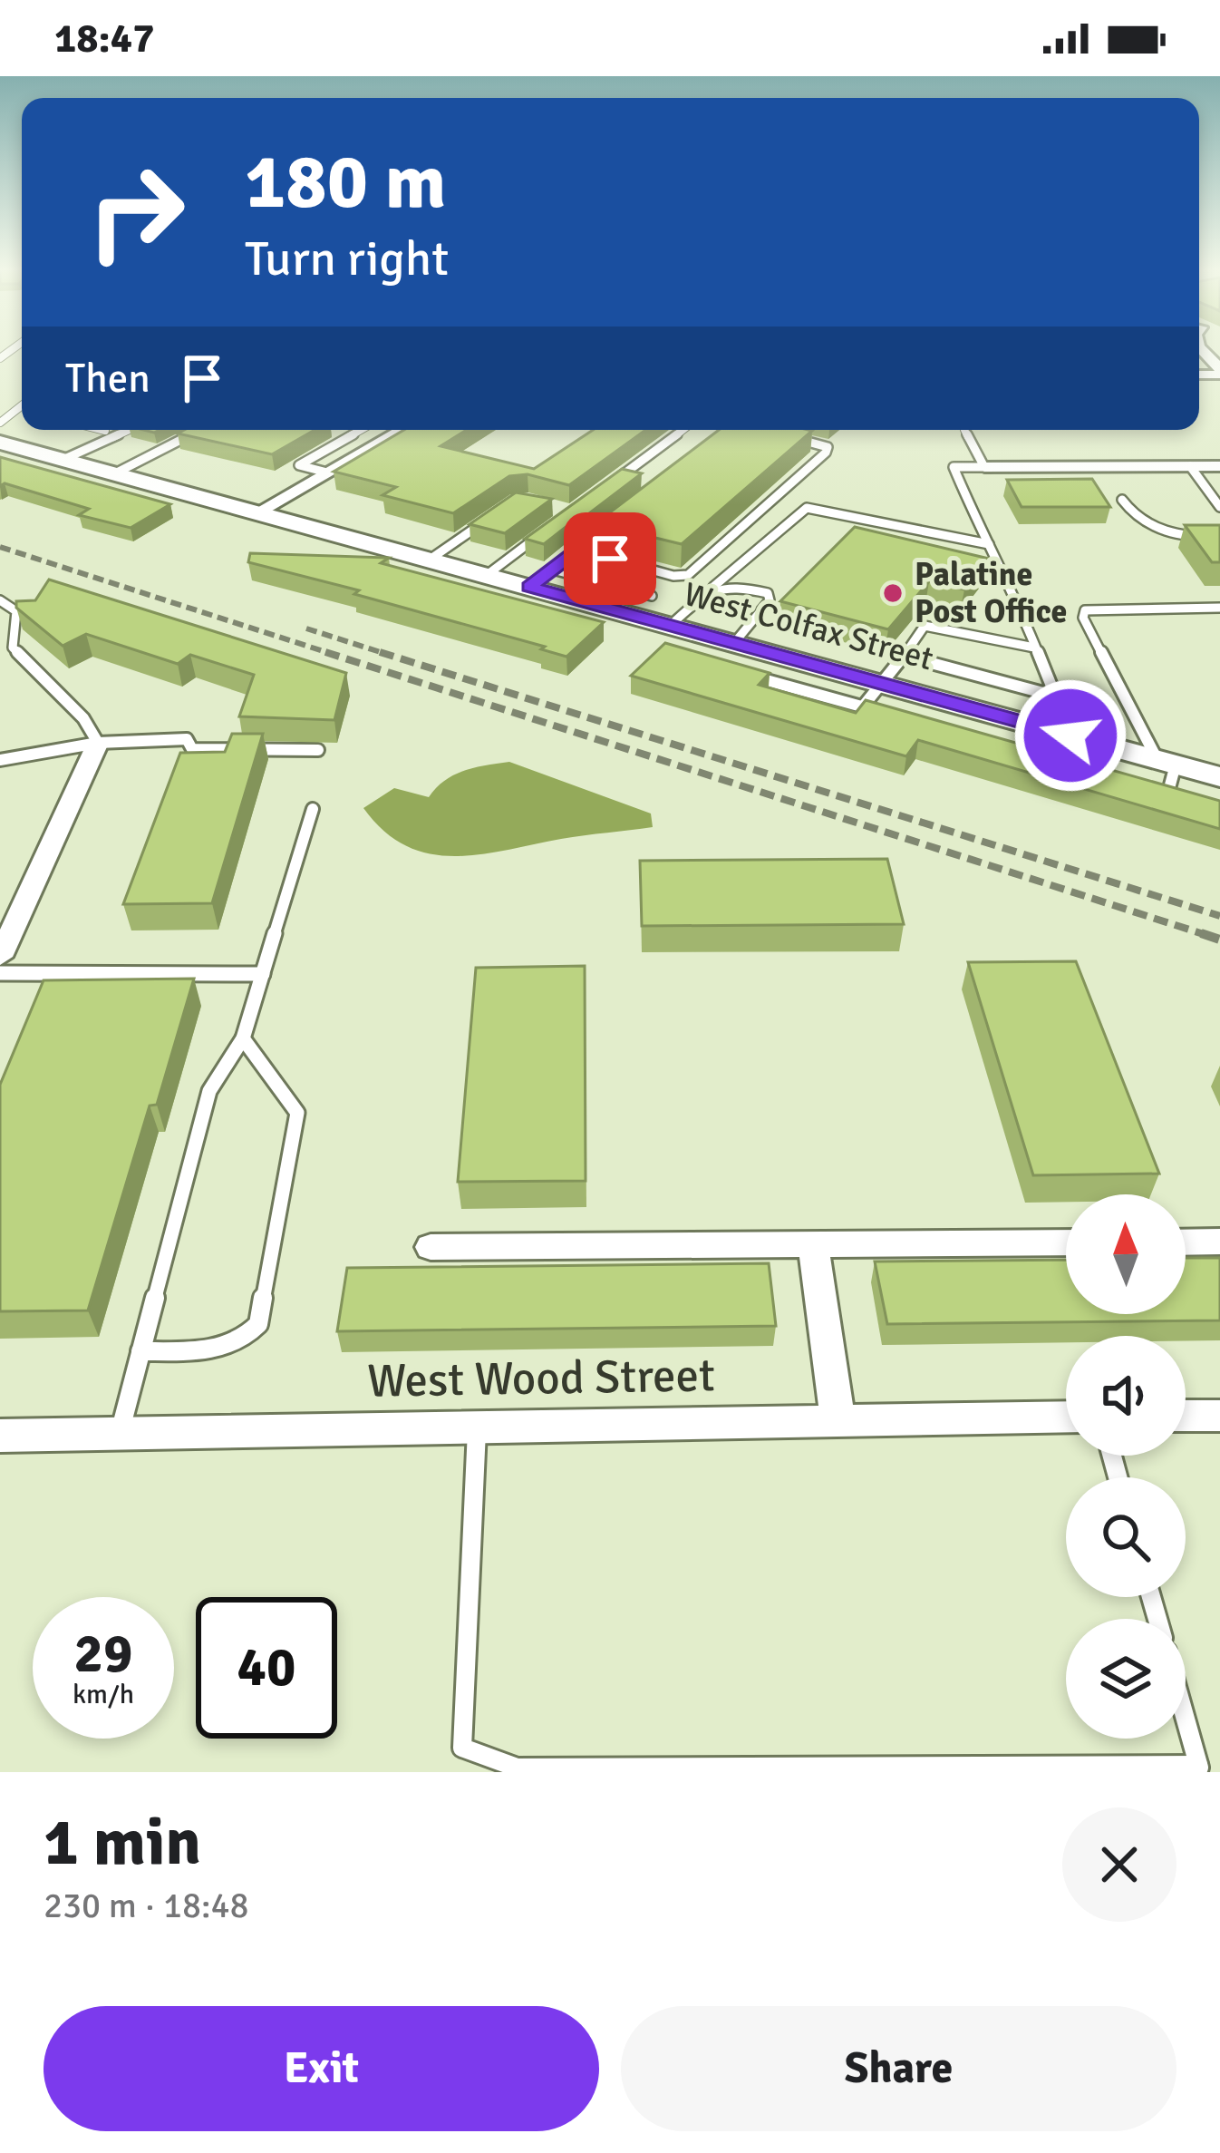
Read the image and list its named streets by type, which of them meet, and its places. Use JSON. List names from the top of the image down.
{
  "streets": {
    "street": ["West Colfax Street", "West Wood Street"]
  },
  "places": ["Palatine Post Office"],
  "north": "top",
  "page": {
    "status": "18:47",
    "turn": ["180 m", "Turn right"],
    "then": "Then",
    "speed": "29 km/h",
    "limit": "40",
    "heading": ["1 min", "230 m · 18:48"],
    "buttons": ["Exit", "Share"]
  }
}
